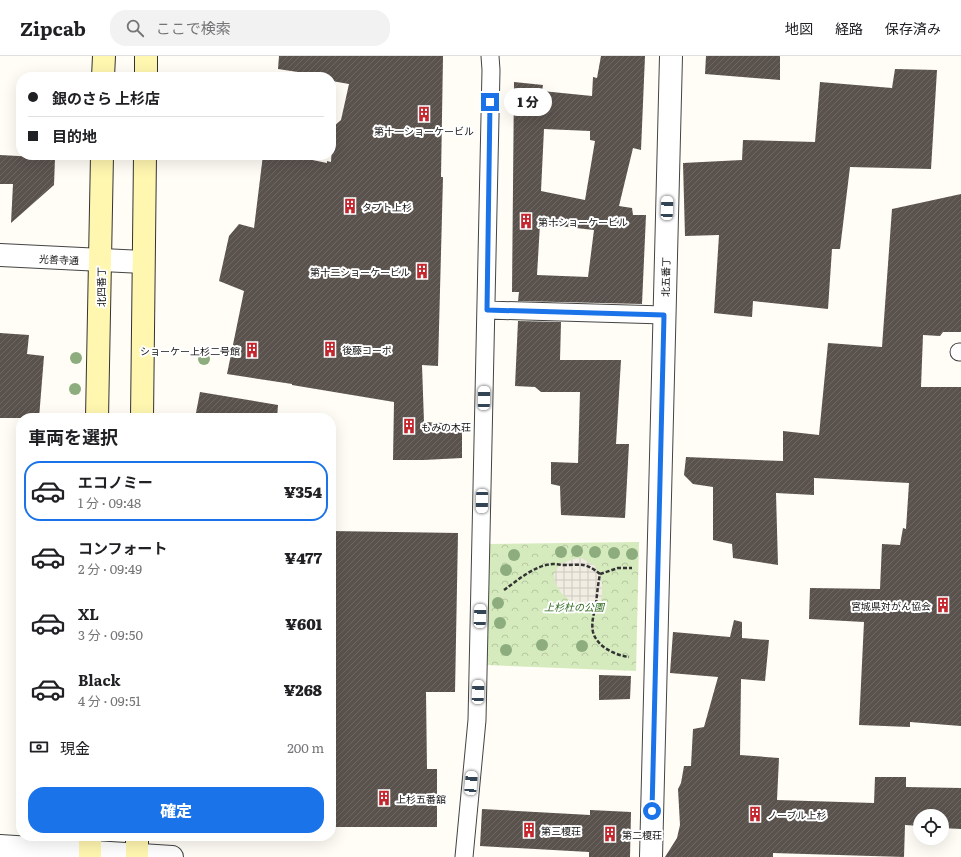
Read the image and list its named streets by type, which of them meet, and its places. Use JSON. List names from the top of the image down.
{
  "streets": {
    "street": ["光善寺通", "北五番丁", "北四番丁"]
  },
  "crossings": [
    ["光善寺通", "北四番丁"]
  ],
  "parks": ["上杉杜の公園"],
  "places": {
    "building": [
      "第十一ショーケービル",
      "タプト上杉",
      "第十ショーケービル",
      "第十二ショーケービル",
      "後藤コーポ",
      "ショーケー上杉二号館",
      "もみの木荘",
      "宮城県対がん協会",
      "上杉五番舘",
      "ノーブル上杉",
      "第三榎荘",
      "第二榎荘"
    ]
  },
  "page": {
    "header": "Zipcab",
    "search": "ここで検索",
    "nav": ["地図", "経路", "保存済み"],
    "banner": ["銀のさら 上杉店", "目的地"],
    "bubble": "1 分",
    "heading": "車両を選択",
    "list": [
      {
        "name": "エコノミー",
        "note": "1 分 · 09:48",
        "value": "¥354"
      },
      {
        "name": "コンフォート",
        "note": "2 分 · 09:49",
        "value": "¥477"
      },
      {
        "name": "XL",
        "note": "3 分 · 09:50",
        "value": "¥601"
      },
      {
        "name": "Black",
        "note": "4 分 · 09:51",
        "value": "¥268"
      }
    ],
    "pay": ["現金", "200 m"],
    "buttons": "確定"
  }
}
